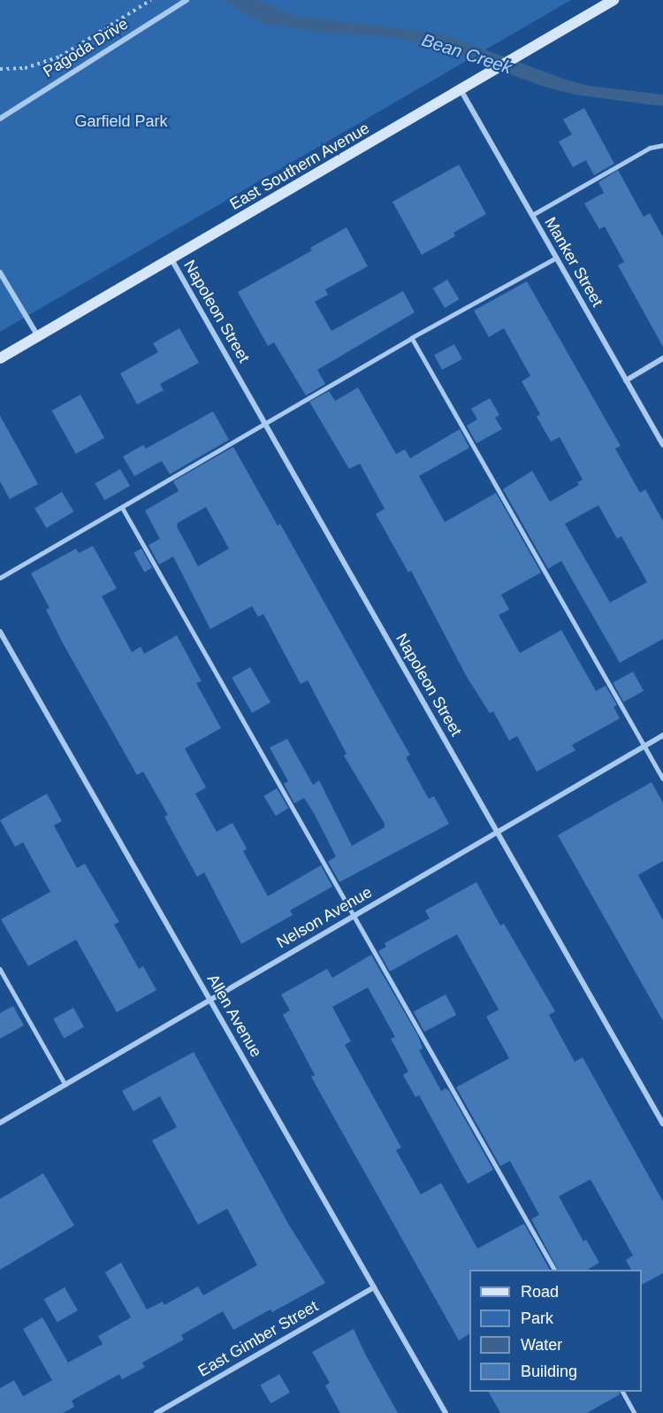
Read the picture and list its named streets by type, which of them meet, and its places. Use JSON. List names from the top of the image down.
{
  "streets": {
    "street": [
      "Pagoda Drive",
      "East Southern Avenue",
      "Manker Street",
      "Napoleon Street",
      "Nelson Avenue",
      "Allen Avenue",
      "East Gimber Street"
    ]
  },
  "crossings": [
    ["East Southern Avenue", "Manker Street"],
    ["East Southern Avenue", "Napoleon Street"],
    ["Napoleon Street", "Nelson Avenue"],
    ["Nelson Avenue", "Allen Avenue"],
    ["Allen Avenue", "East Gimber Street"]
  ],
  "water": ["Bean Creek"],
  "parks": ["Garfield Park"],
  "legend": [
    "Road",
    "Park",
    "Water",
    "Building"
  ]
}
